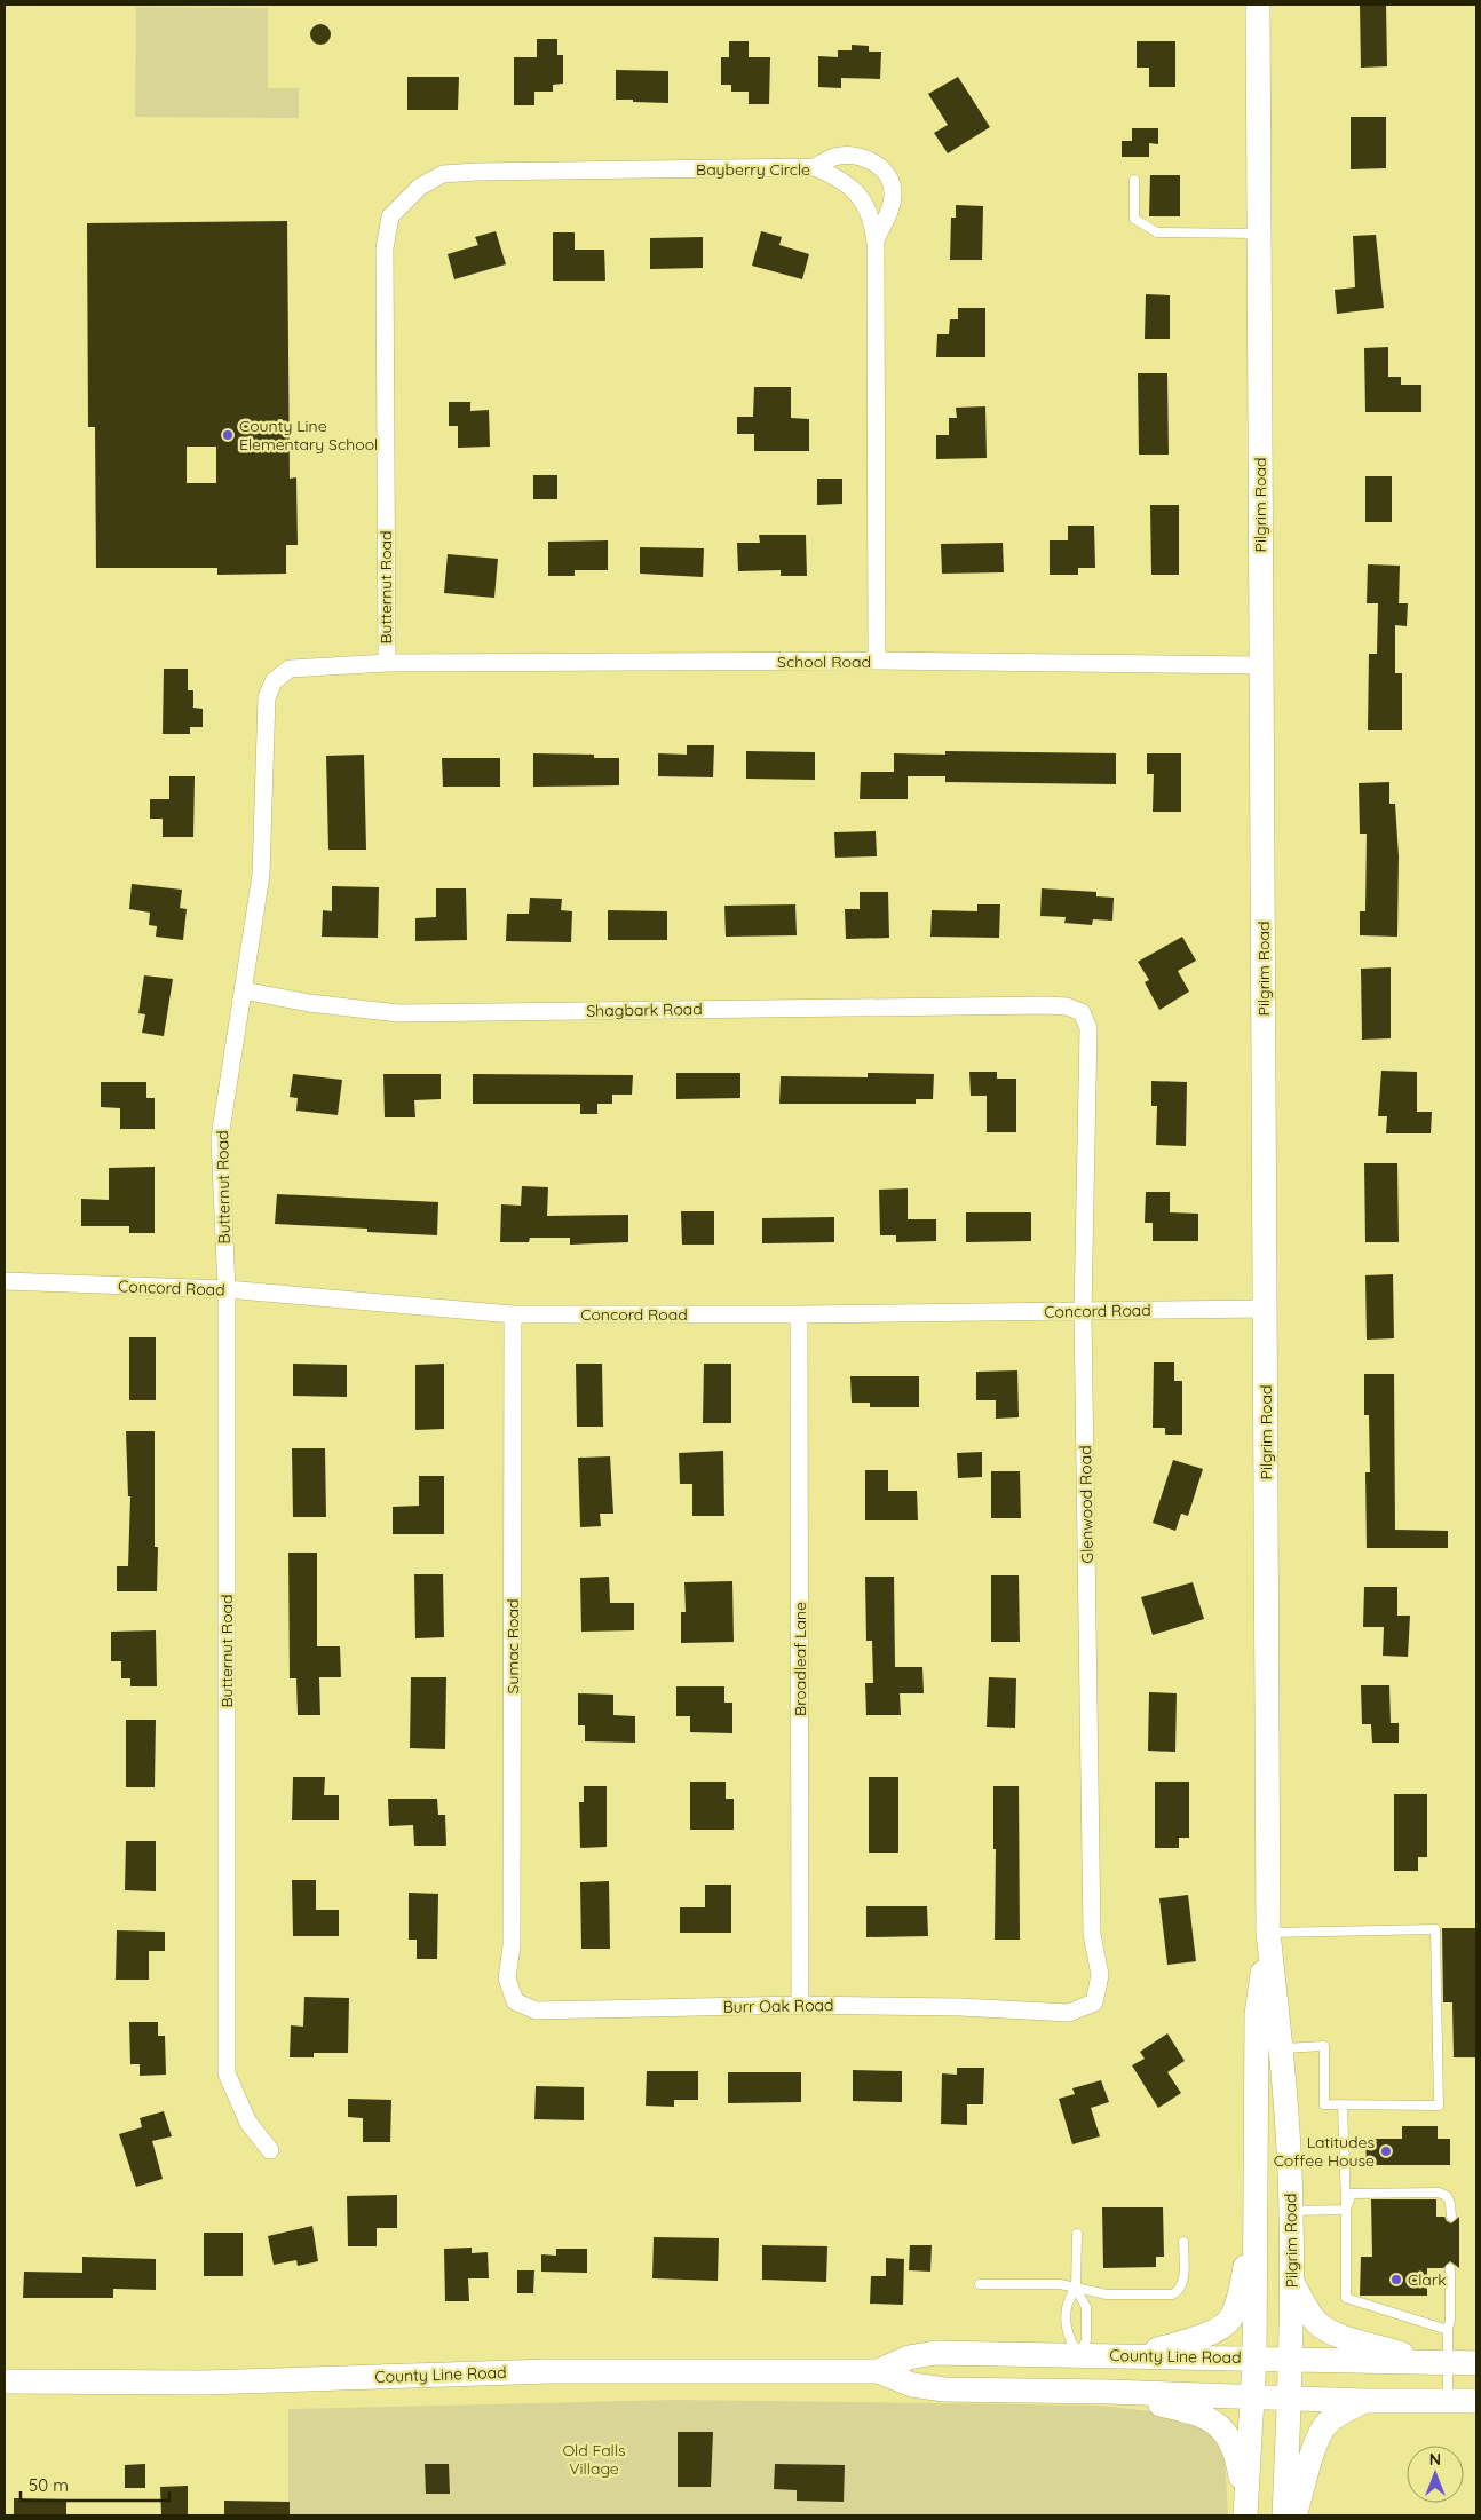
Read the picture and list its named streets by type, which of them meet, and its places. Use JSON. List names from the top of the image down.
{
  "streets": {
    "street": [
      "Bayberry Circle",
      "Pilgrim Road",
      "Butternut Road",
      "School Road",
      "Shagbark Road",
      "Concord Road",
      "Glenwood Road",
      "Sumac Road",
      "Broadleaf Lane",
      "Burr Oak Road",
      "County Line Road"
    ]
  },
  "crossings": [
    ["Bayberry Circle", "Butternut Road"],
    ["Bayberry Circle", "School Road"],
    ["Pilgrim Road", "School Road"],
    ["Pilgrim Road", "Concord Road"],
    ["Pilgrim Road", "County Line Road"],
    ["Butternut Road", "School Road"],
    ["Butternut Road", "Shagbark Road"],
    ["Butternut Road", "Concord Road"],
    ["Shagbark Road", "Glenwood Road"],
    ["Concord Road", "Glenwood Road"],
    ["Concord Road", "Sumac Road"],
    ["Concord Road", "Broadleaf Lane"],
    ["Glenwood Road", "Burr Oak Road"],
    ["Sumac Road", "Burr Oak Road"],
    ["Broadleaf Lane", "Burr Oak Road"]
  ],
  "parks": ["Old Falls Village"],
  "places": ["County Line Elementary School", "Latitudes Coffee House", "Clark"],
  "scale_bar": "50 m",
  "north": "top"
}
